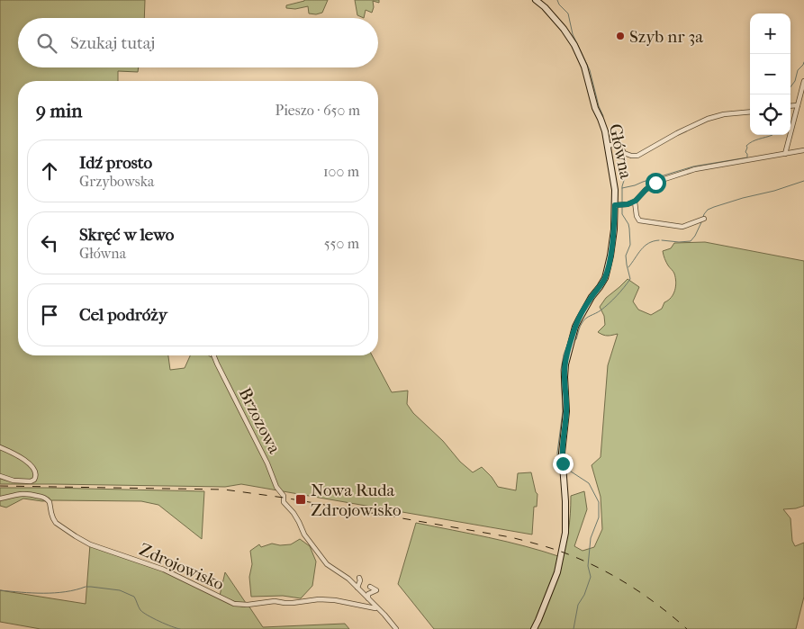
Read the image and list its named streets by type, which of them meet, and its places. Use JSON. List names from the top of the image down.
{
  "streets": {
    "street": ["Główna", "Brzozowa", "Zdrojowisko"]
  },
  "places": {
    "other": ["Szyb nr 3a"],
    "transit": ["Nowa Ruda Zdrojowisko"]
  },
  "page": {
    "map_buttons": ["+", "−"],
    "search": "Szukaj tutaj",
    "heading": ["9 min", "Pieszo · 650 m"],
    "list": [
      ["Idź prosto", "Grzybowska", "100 m"],
      ["Skręć w lewo", "Główna", "550 m"],
      "Cel podróży"
    ]
  }
}
